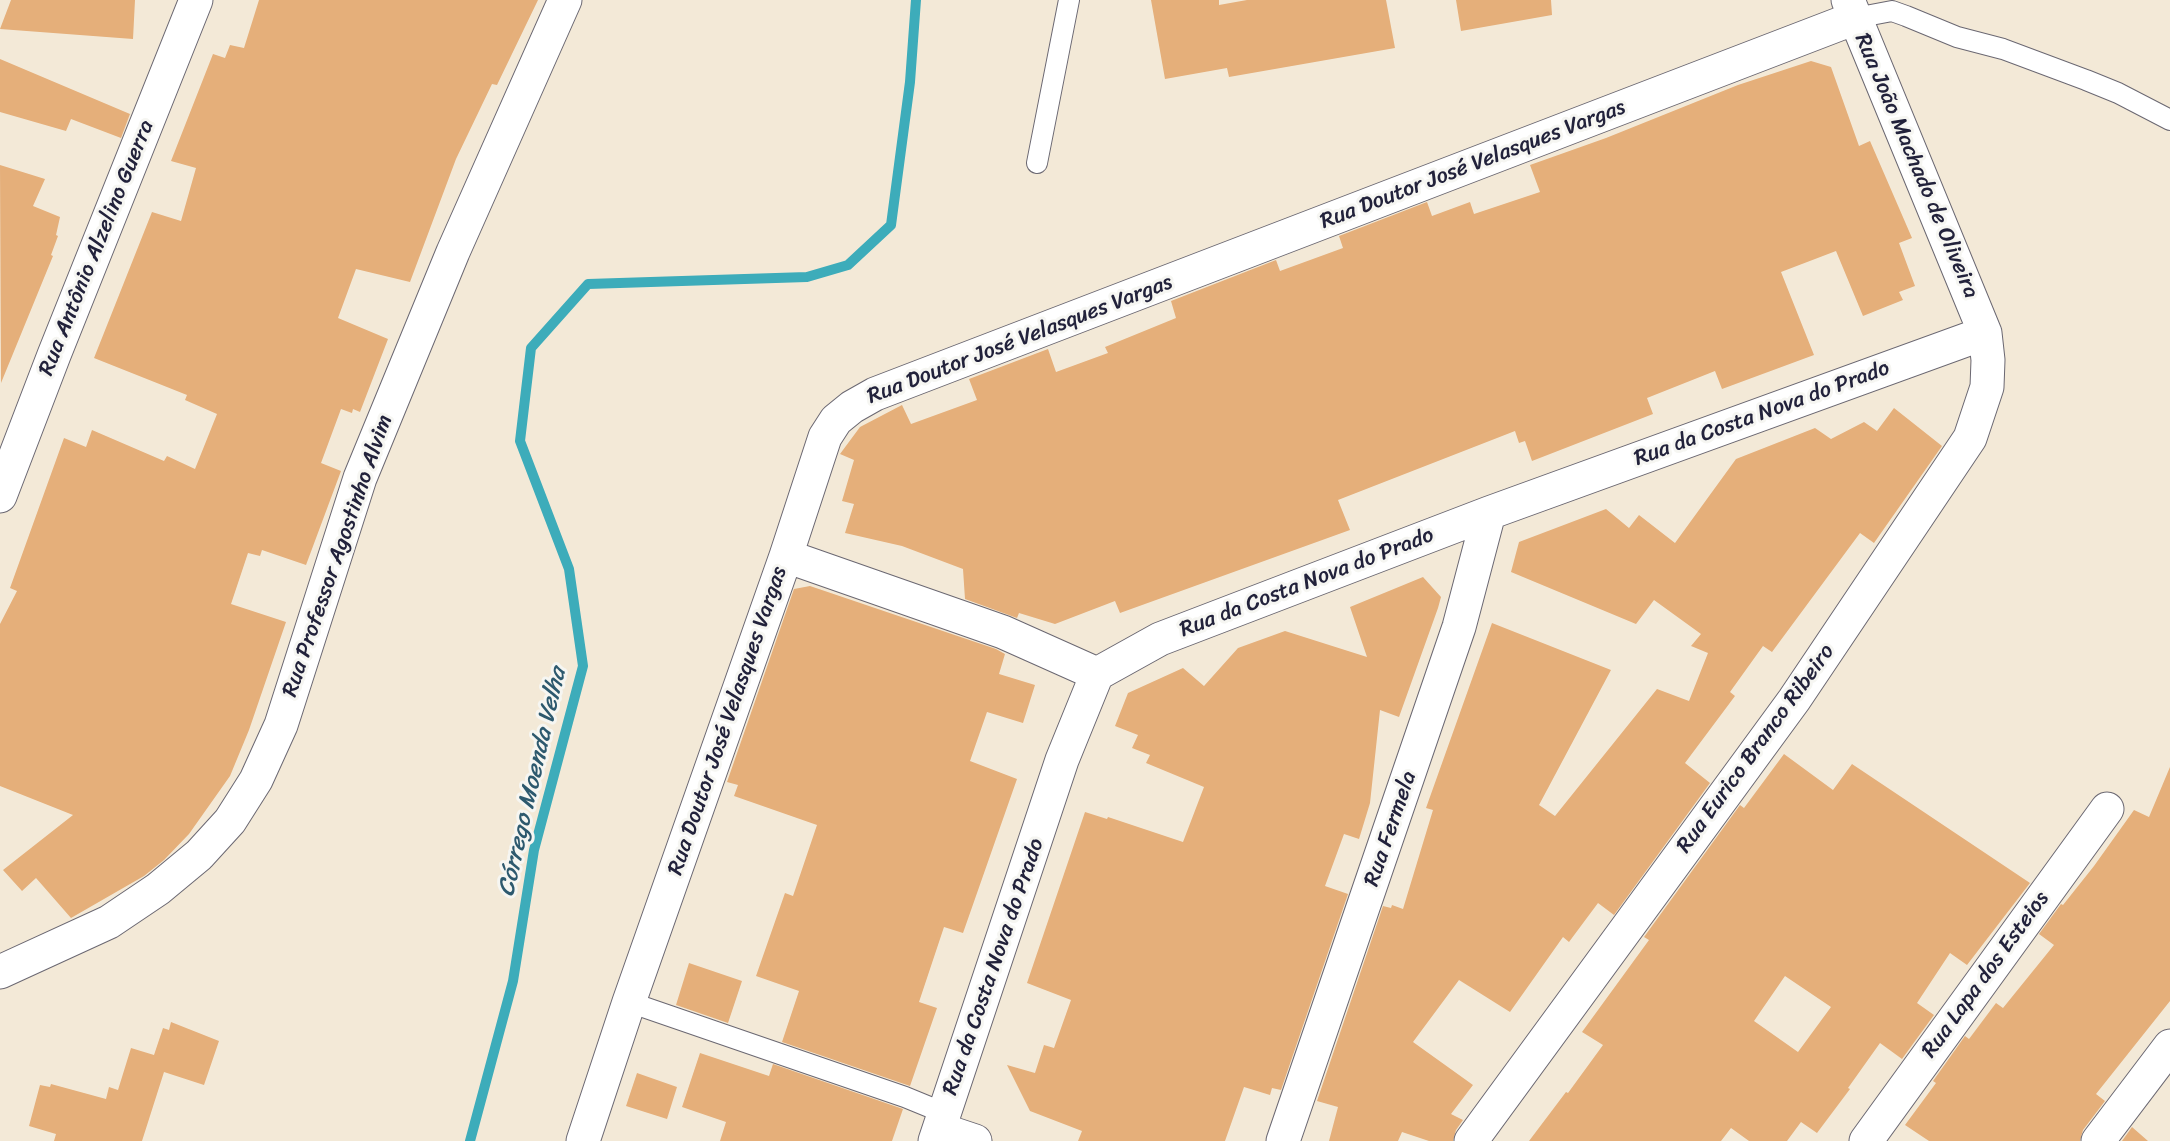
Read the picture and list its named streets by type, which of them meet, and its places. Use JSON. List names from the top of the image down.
{
  "streets": {
    "street": [
      "Rua Doutor José Velasques Vargas",
      "Rua João Machado de Oliveira",
      "Rua Antônio Alzelino Guerra",
      "Rua da Costa Nova do Prado",
      "Rua Professor Agostinho Alvim",
      "Rua Eurico Branco Ribeiro",
      "Rua Fermela",
      "Rua Lapa dos Esteios"
    ]
  },
  "crossings": [
    ["Rua Doutor José Velasques Vargas", "Rua João Machado de Oliveira"],
    ["Rua João Machado de Oliveira", "Rua da Costa Nova do Prado"],
    ["Rua João Machado de Oliveira", "Rua Eurico Branco Ribeiro"],
    ["Rua da Costa Nova do Prado", "Rua Eurico Branco Ribeiro"],
    ["Rua da Costa Nova do Prado", "Rua Fermela"]
  ],
  "water": ["Córrego Moenda Velha"]
}
